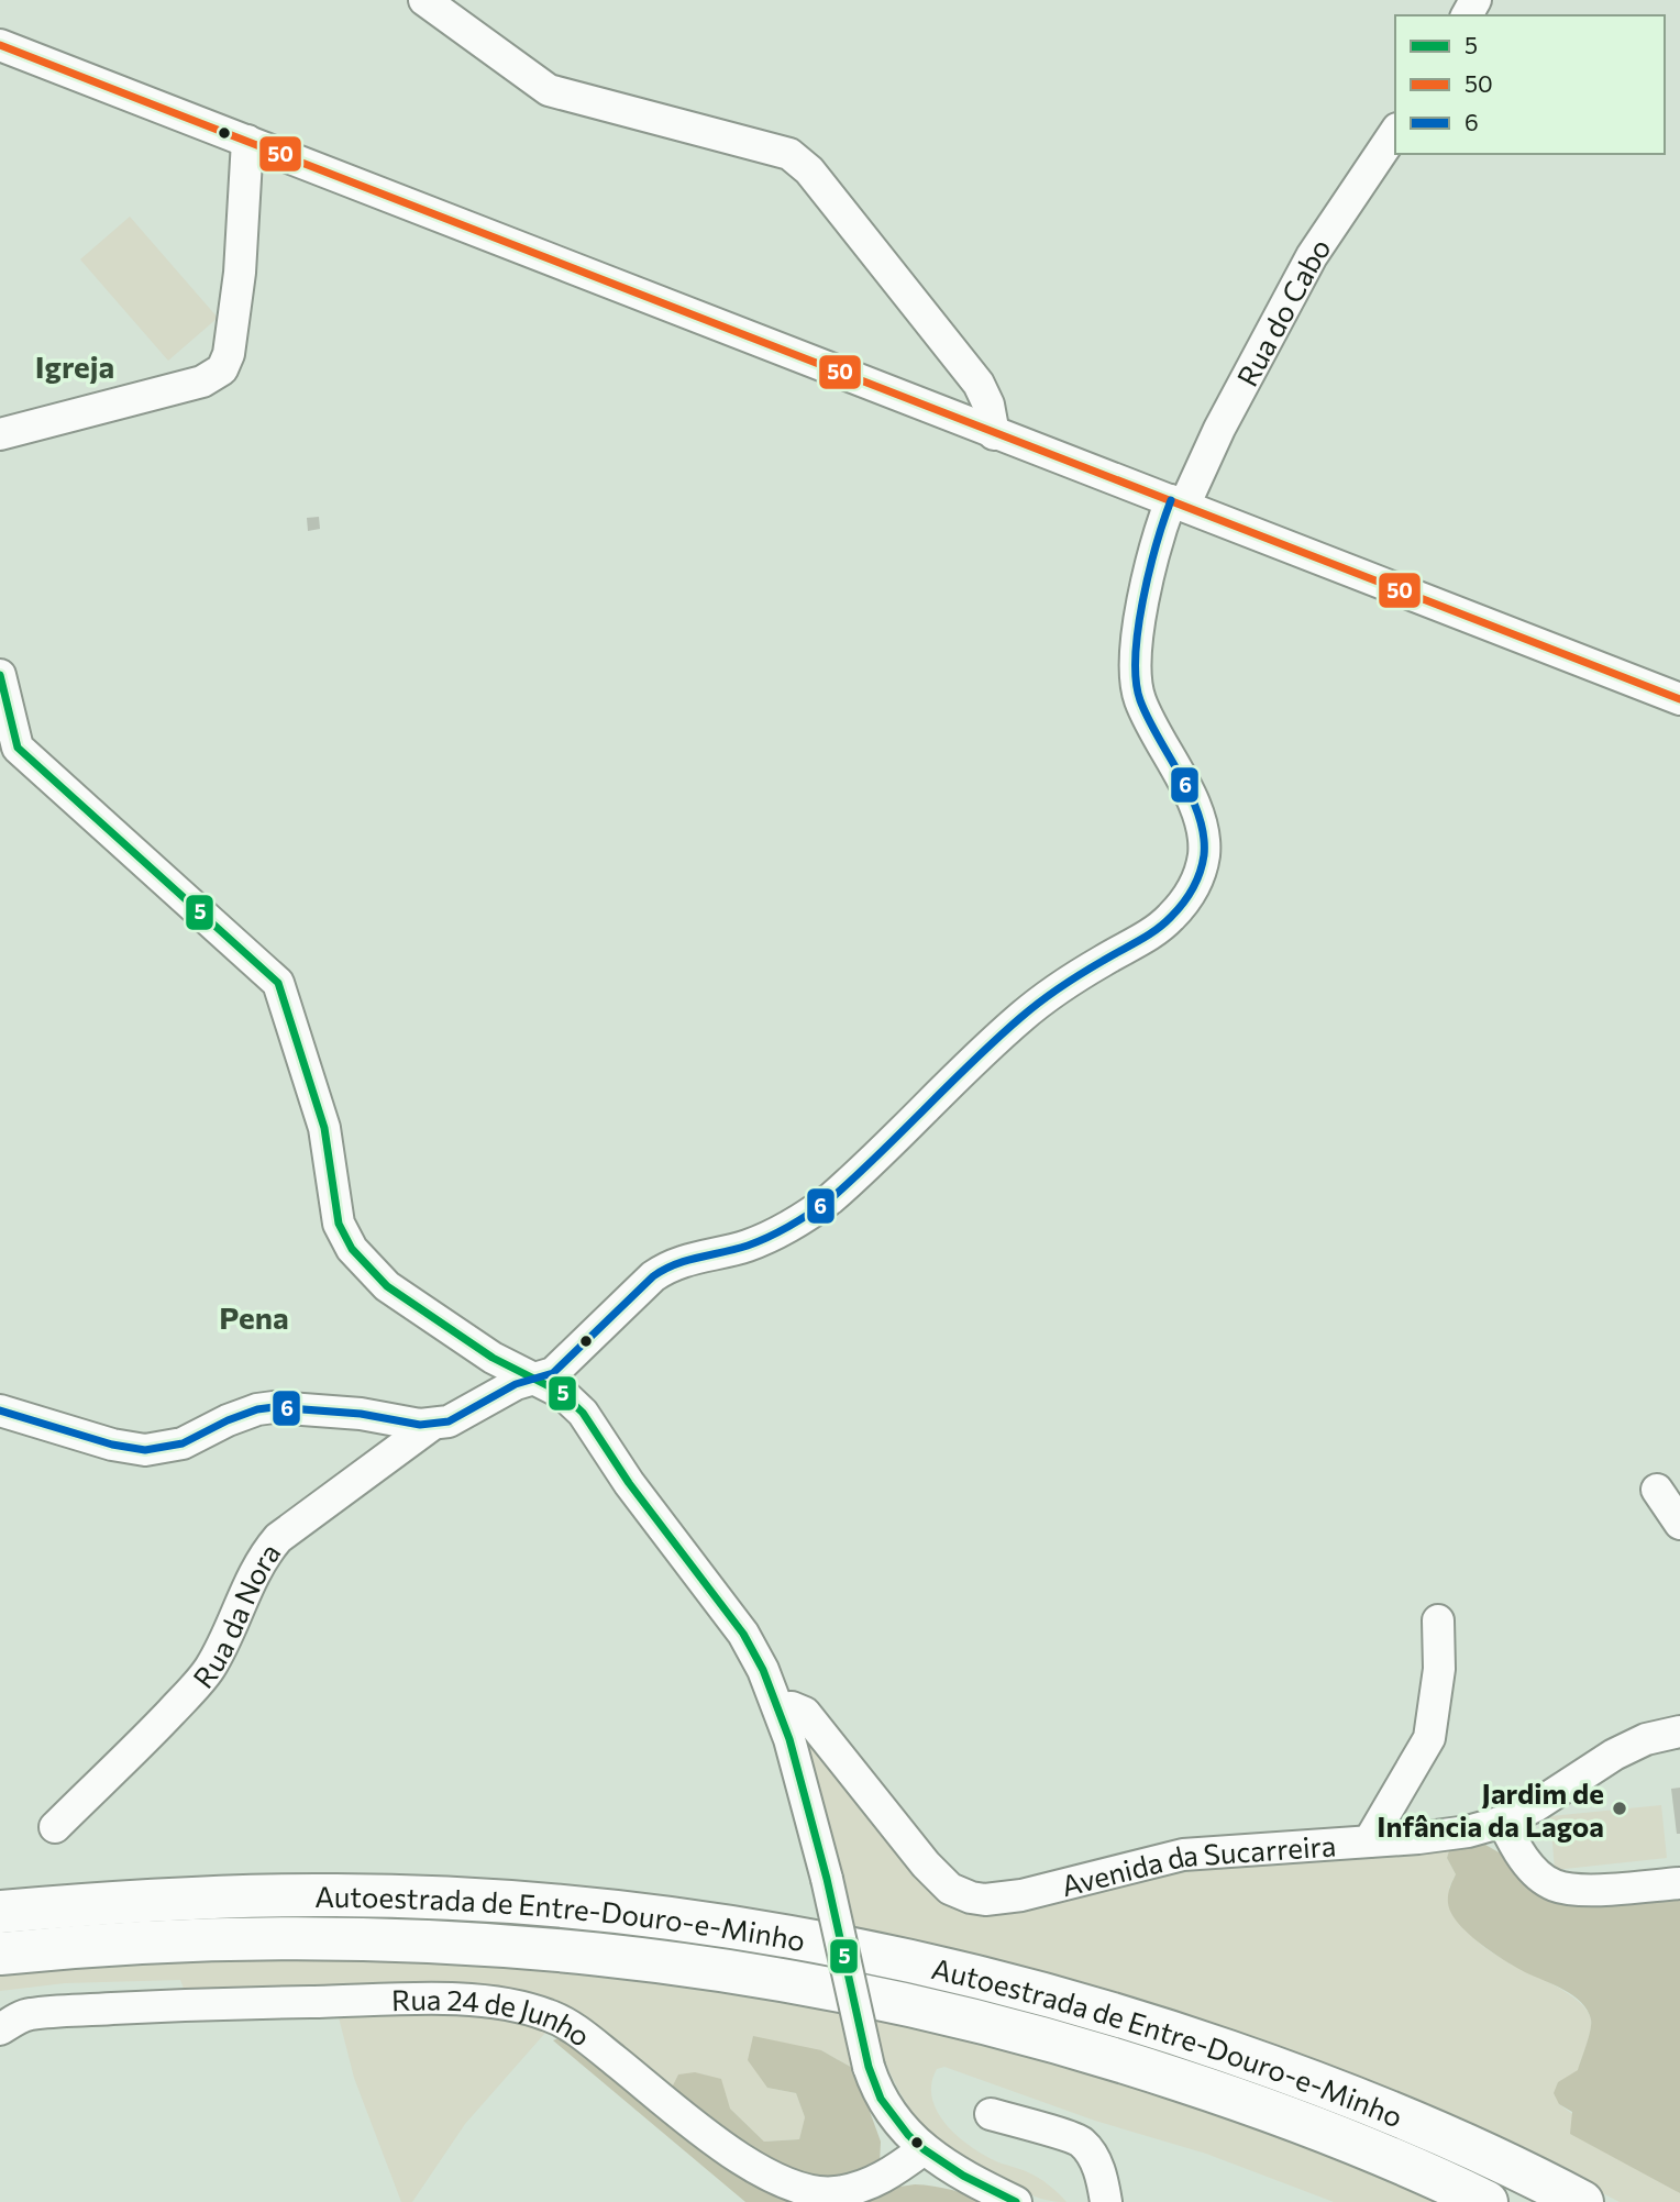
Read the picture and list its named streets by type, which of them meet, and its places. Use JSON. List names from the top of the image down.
{
  "streets": {
    "highway": ["Autoestrada de Entre-Douro-e-Minho"],
    "street": [
      "Rua do Cabo",
      "Rua da Nora",
      "Avenida da Sucarreira",
      "Rua 24 de Junho"
    ]
  },
  "crossings": [
    ["Rua do Cabo", "Rua da Nora"]
  ],
  "districts": ["Igreja", "Pena"],
  "places": ["Jardim de Infância da Lagoa"],
  "lines": ["transit line 50", "transit line 6", "transit line 5"],
  "legend": ["5", "50", "6"]
}
